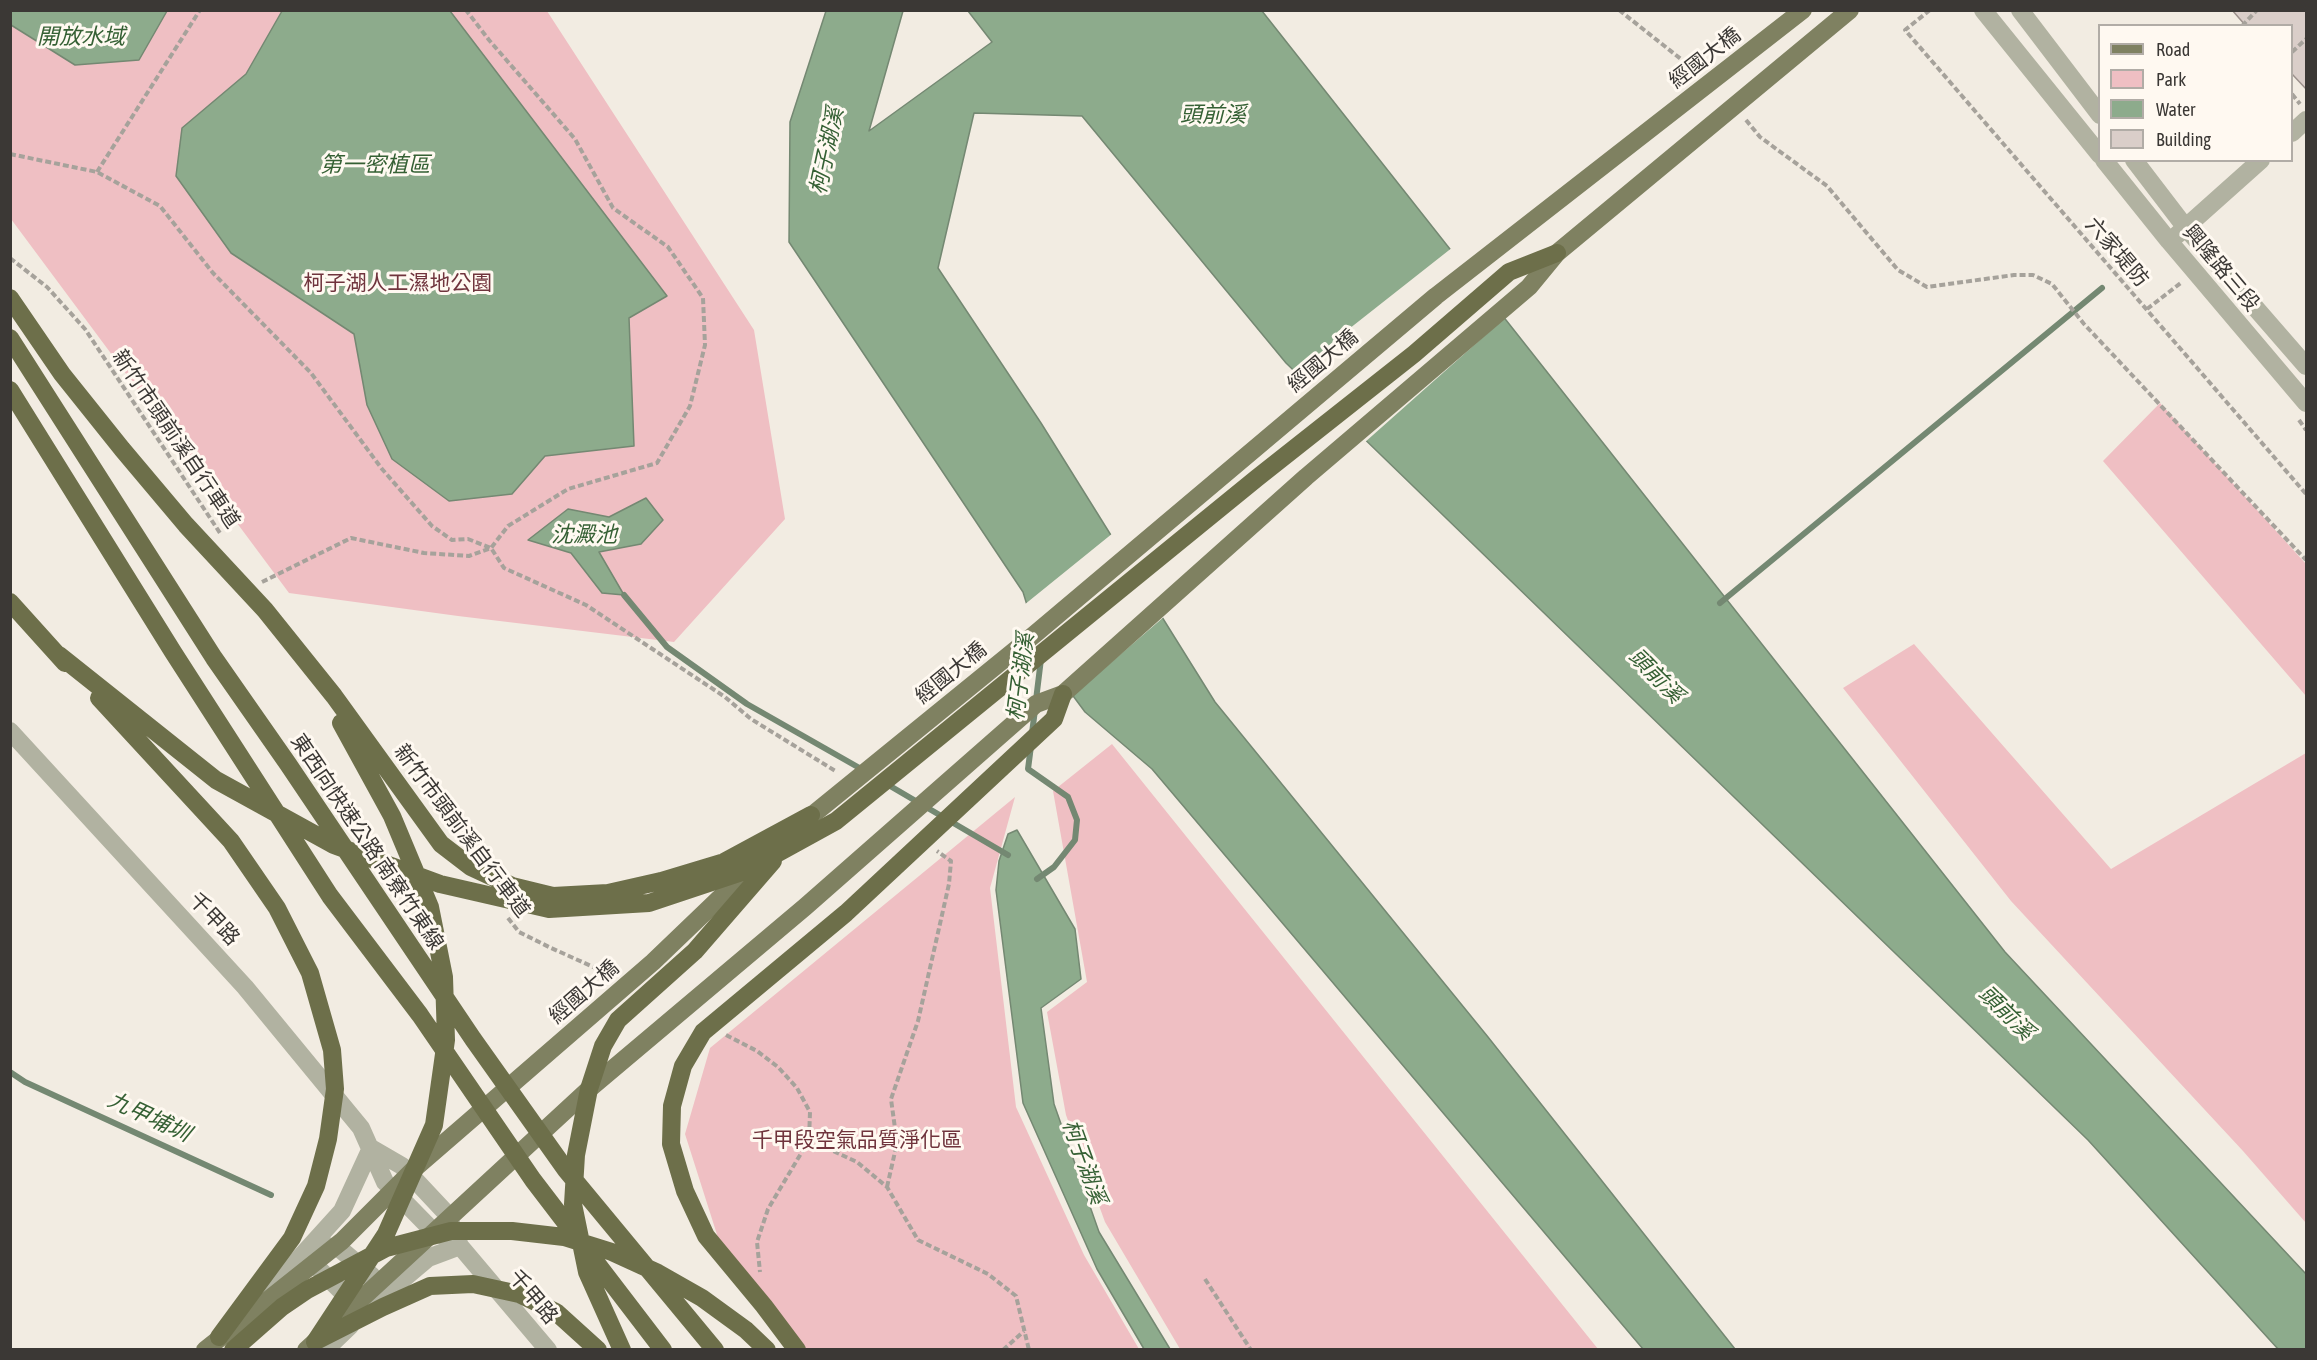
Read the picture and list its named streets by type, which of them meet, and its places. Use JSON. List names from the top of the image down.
{
  "streets": {
    "highway": ["東西向快速公路 南寮竹東線"],
    "main road": ["經國大橋"],
    "street": ["興隆路三段", "千甲路"],
    "path": ["六家堤防", "新竹市頭前溪自行車道"]
  },
  "water": [
    "開放水域",
    "頭前溪",
    "柯子湖溪",
    "第一密植區",
    "沈澱池",
    "九甲埔圳"
  ],
  "parks": ["柯子湖人工濕地公園", "千甲段空氣品質淨化區"],
  "legend": [
    "Road",
    "Park",
    "Water",
    "Building"
  ]
}
